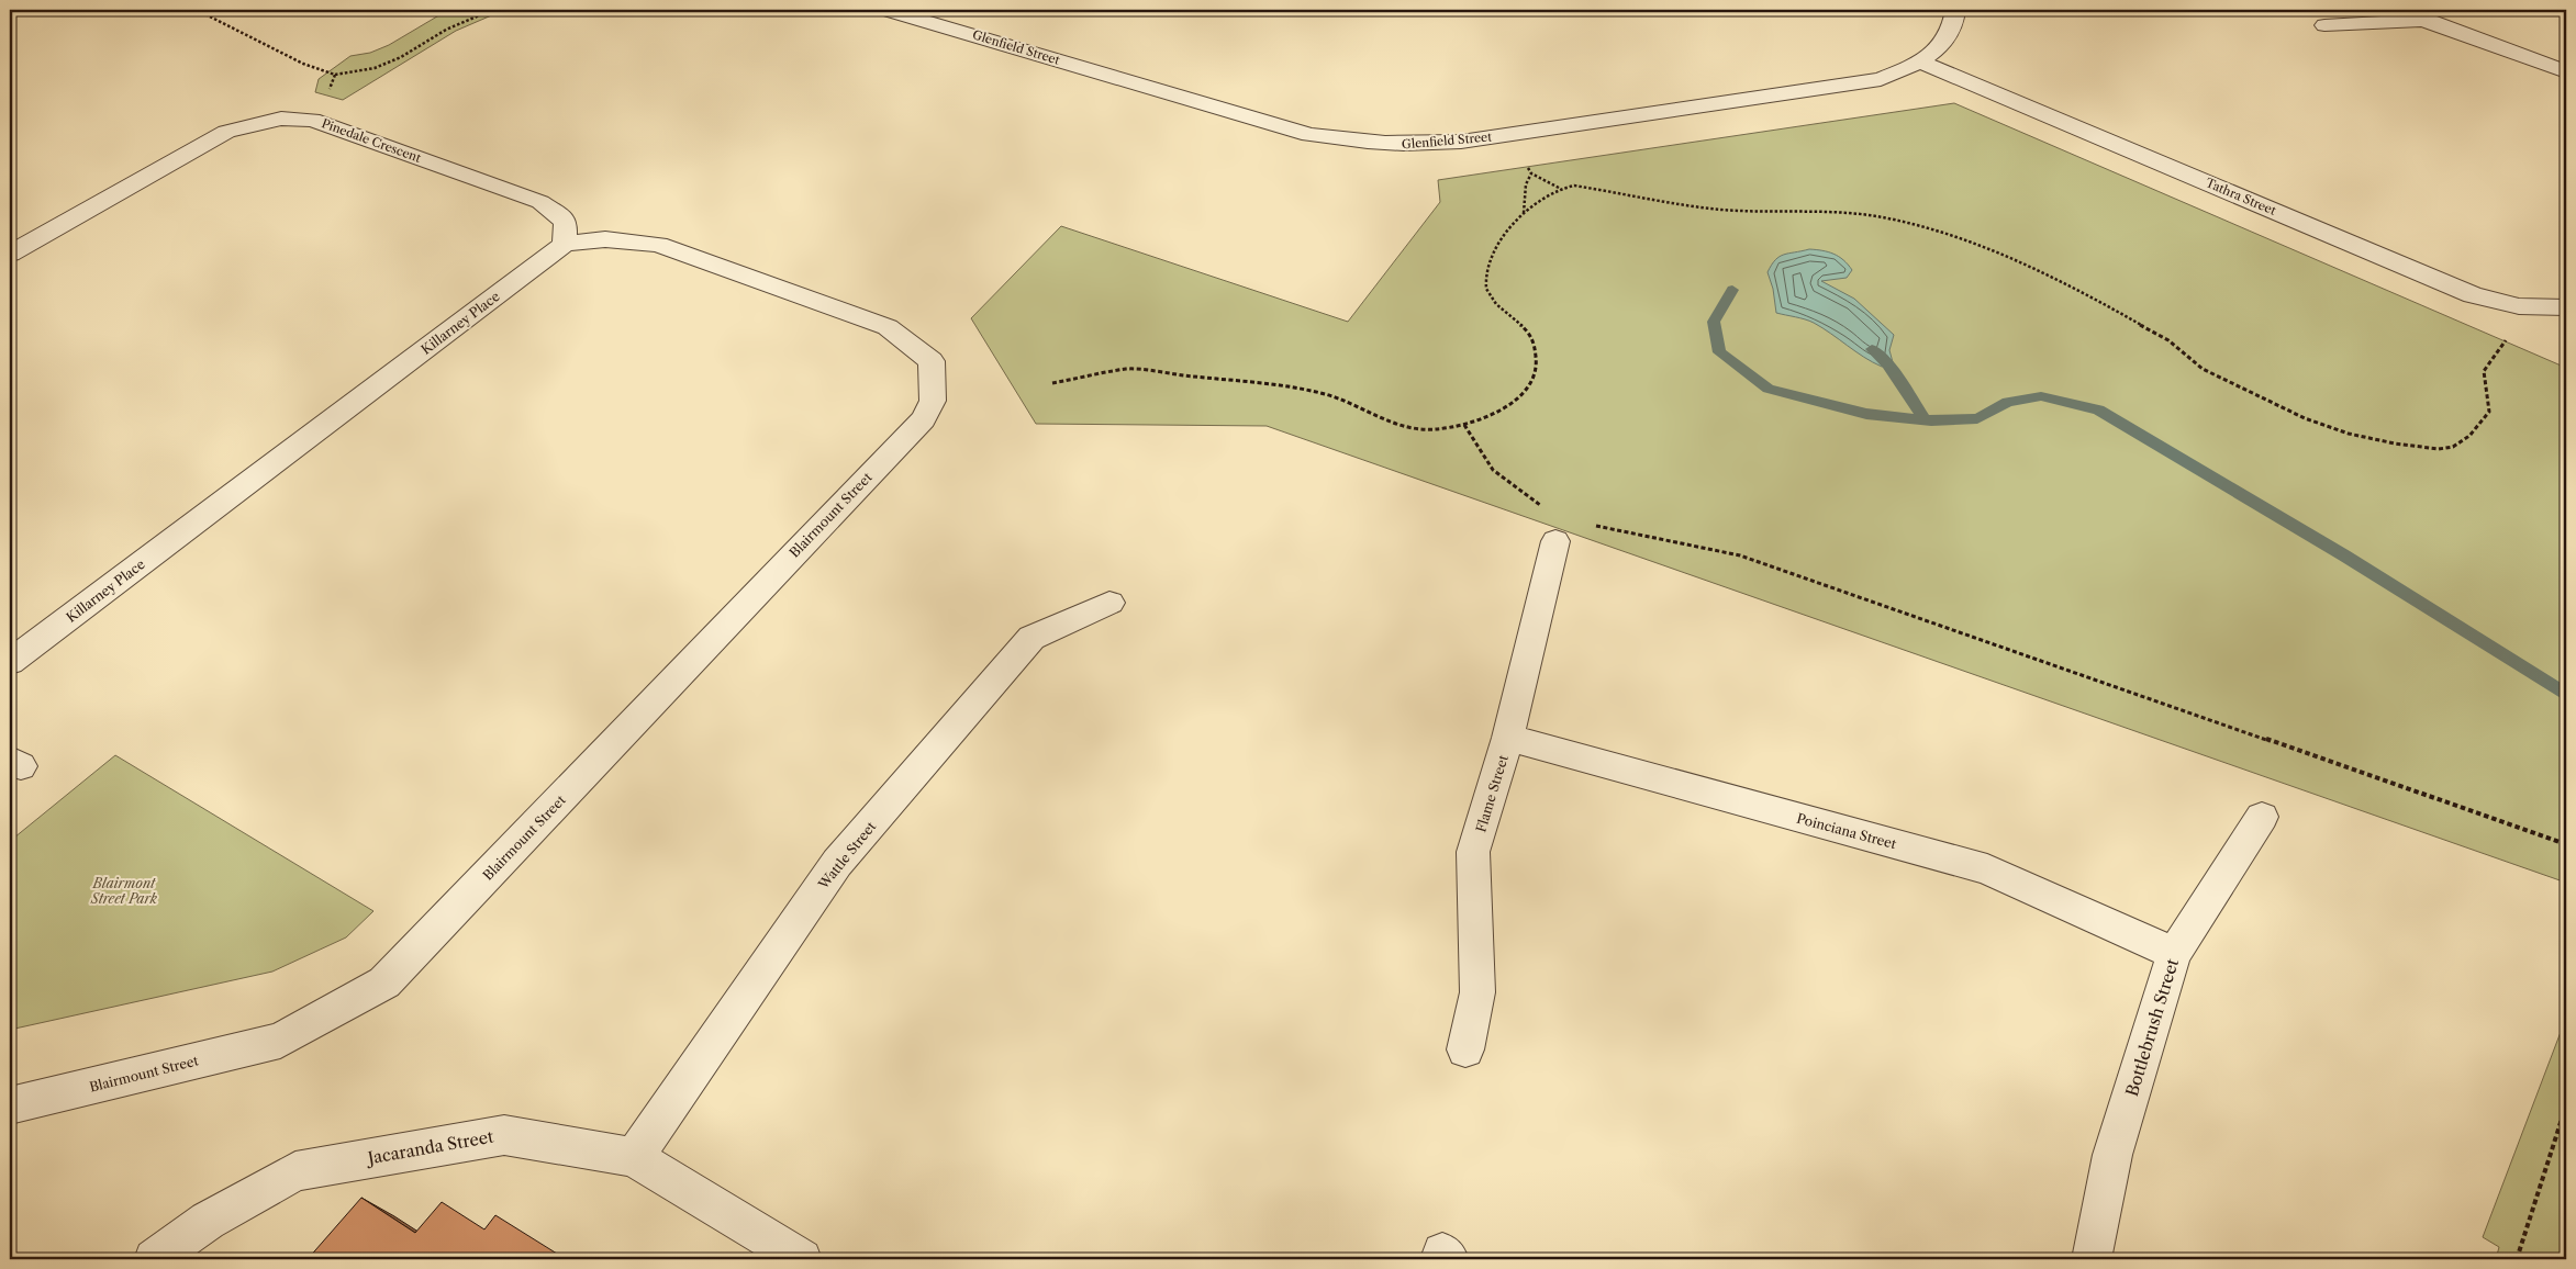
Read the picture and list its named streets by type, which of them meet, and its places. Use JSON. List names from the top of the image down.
{
  "streets": {
    "street": [
      "Glenfield Street",
      "Pinedale Crescent",
      "Tathra Street",
      "Killarney Place",
      "Blairmount Street",
      "Flame Street",
      "Poinciana Street",
      "Wattle Street",
      "Bottlebrush Street",
      "Jacaranda Street"
    ]
  },
  "crossings": [
    ["Glenfield Street", "Tathra Street"],
    ["Pinedale Crescent", "Killarney Place"],
    ["Pinedale Crescent", "Blairmount Street"],
    ["Killarney Place", "Blairmount Street"],
    ["Flame Street", "Poinciana Street"],
    ["Poinciana Street", "Bottlebrush Street"],
    ["Wattle Street", "Jacaranda Street"]
  ],
  "parks": ["Blairmont Street Park"]
}
